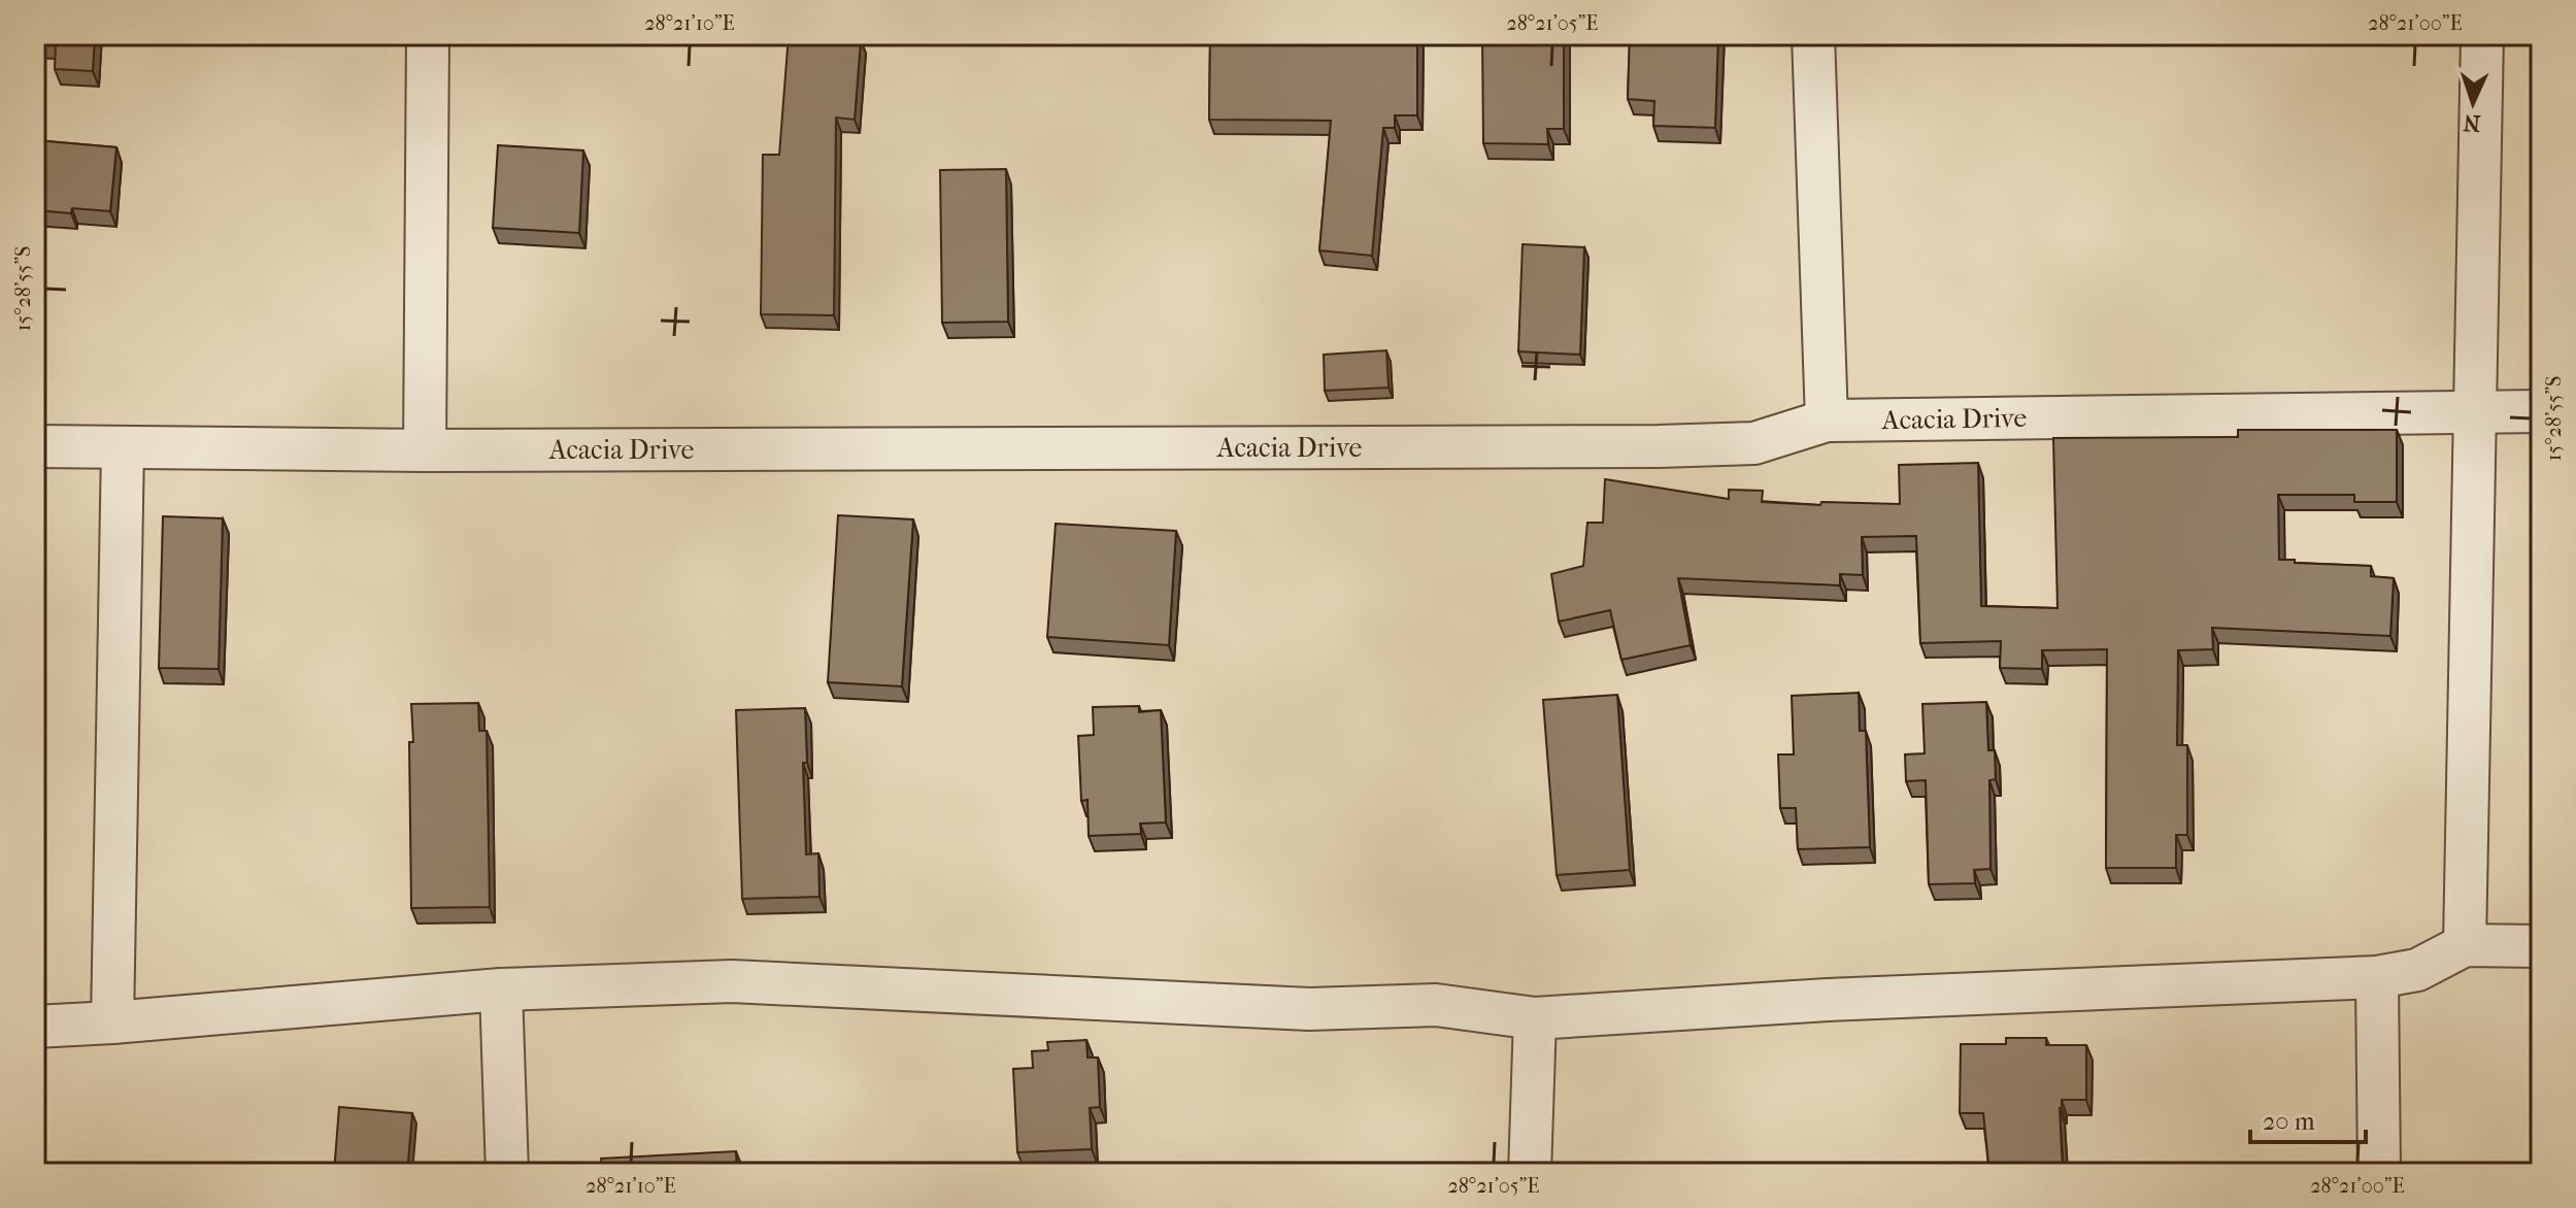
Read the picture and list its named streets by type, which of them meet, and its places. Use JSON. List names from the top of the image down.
{
  "streets": {
    "street": ["Acacia Drive"]
  },
  "scale_bar": "20 m",
  "north": "bottom",
  "coordinates": [
    "28°21'10\"E",
    "28°21'05\"E",
    "28°21'00\"E",
    "15°28'55\"S"
  ]
}
